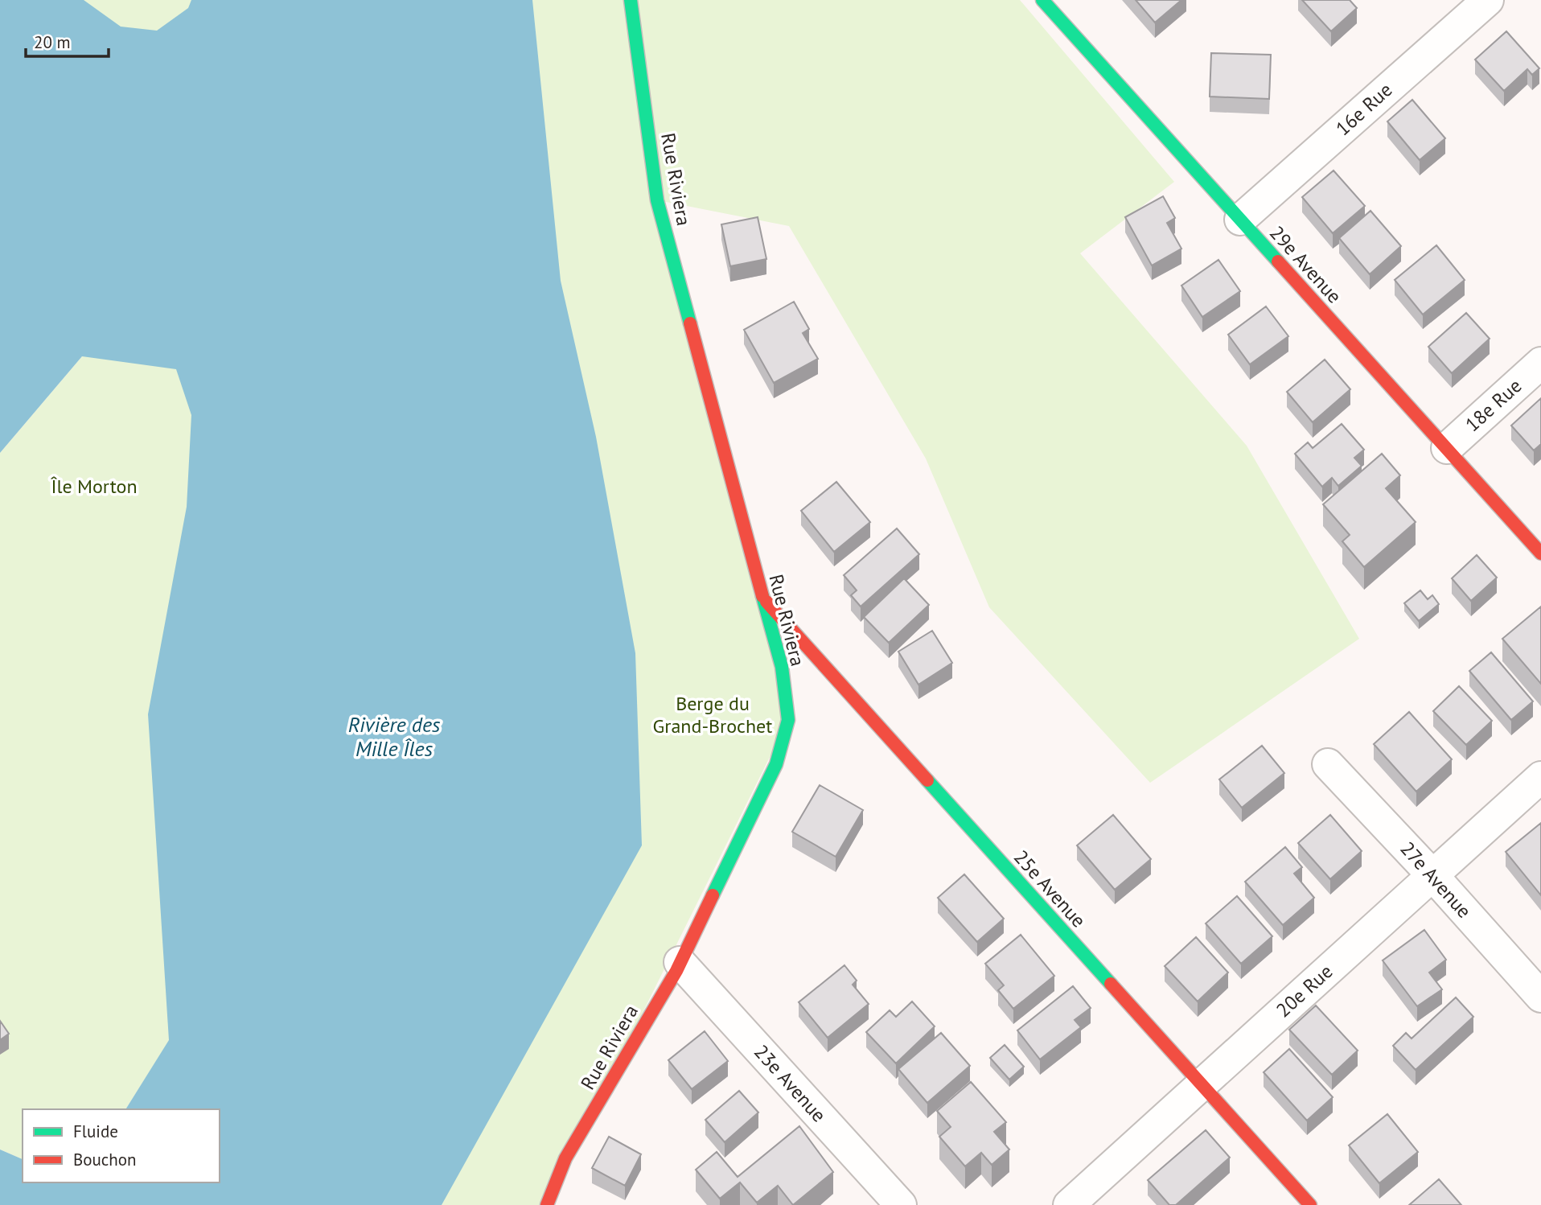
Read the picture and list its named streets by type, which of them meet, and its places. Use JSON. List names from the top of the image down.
{
  "streets": {
    "street": [
      "16e Rue",
      "Rue Riviera",
      "29e Avenue",
      "18e Rue",
      "27e Avenue",
      "25e Avenue",
      "20e Rue",
      "23e Avenue"
    ]
  },
  "crossings": [
    ["16e Rue", "29e Avenue"],
    ["Rue Riviera", "25e Avenue"],
    ["Rue Riviera", "23e Avenue"],
    ["29e Avenue", "18e Rue"],
    ["27e Avenue", "20e Rue"],
    ["25e Avenue", "20e Rue"]
  ],
  "water": ["Rivière des Mille Îles"],
  "parks": ["Île Morton", "Berge du Grand-Brochet"],
  "legend": ["Fluide", "Bouchon"],
  "scale_bar": "20 m"
}
